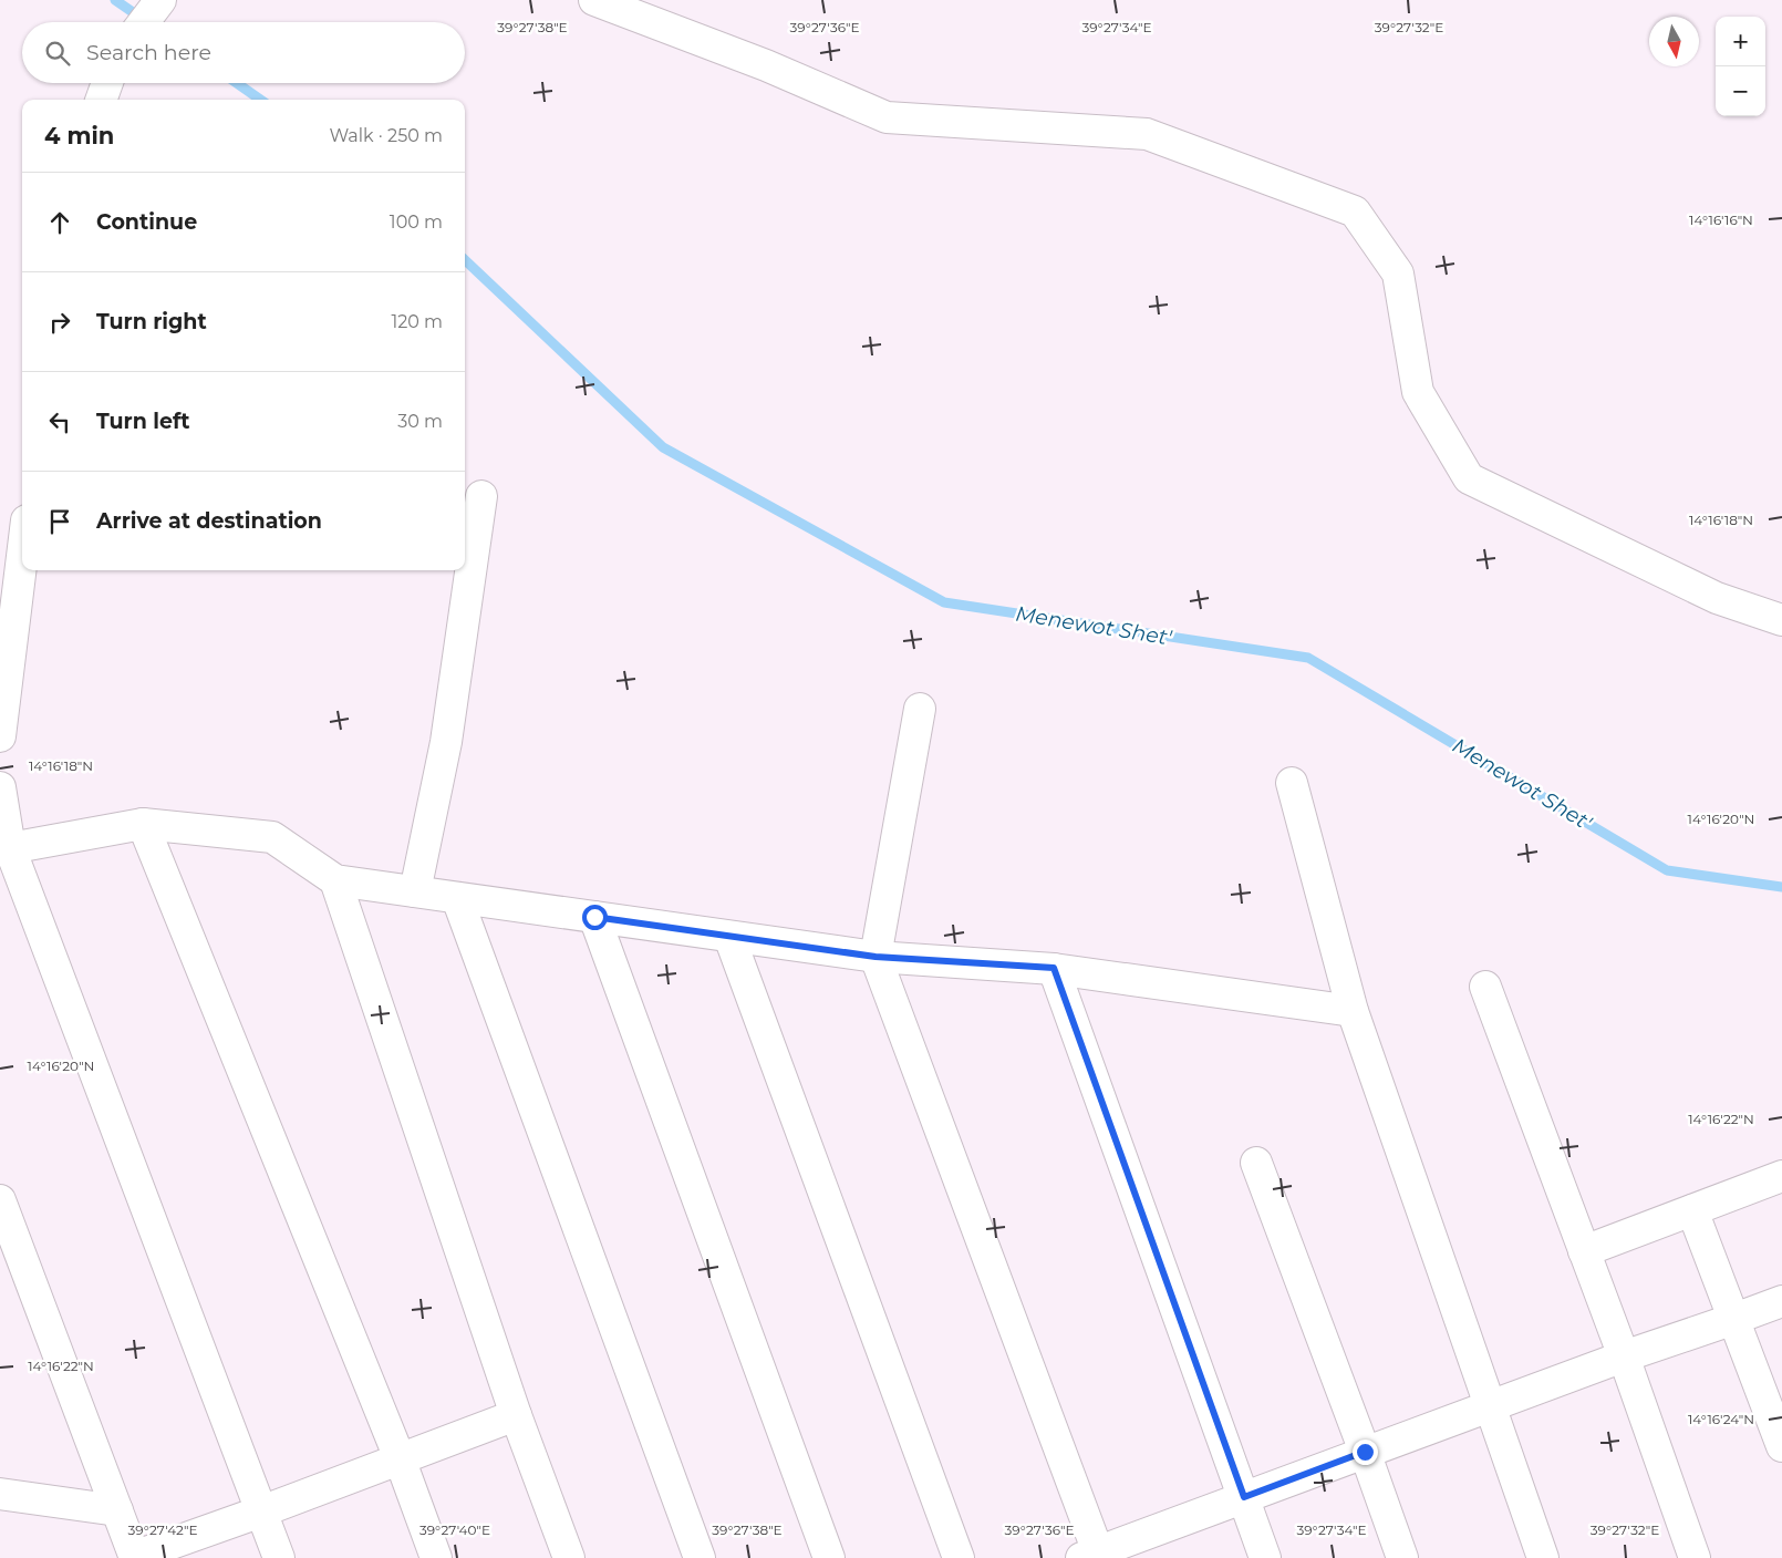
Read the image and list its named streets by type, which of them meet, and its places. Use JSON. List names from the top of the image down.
{
  "water": ["Menewot Shet'"],
  "north": "bottom",
  "page": {
    "map_buttons": ["+", "−"],
    "search": "Search here",
    "heading": ["4 min", "Walk · 250 m"],
    "list": [
      ["Continue", "100 m"],
      ["Turn right", "120 m"],
      ["Turn left", "30 m"],
      "Arrive at destination"
    ]
  },
  "coordinates": [
    "39°27'38\"E",
    "39°27'36\"E",
    "39°27'34\"E",
    "39°27'32\"E",
    "14°16'16\"N",
    "14°16'18\"N",
    "14°16'20\"N",
    "14°16'22\"N",
    "14°16'24\"N",
    "39°27'42\"E",
    "39°27'40\"E"
  ]
}
